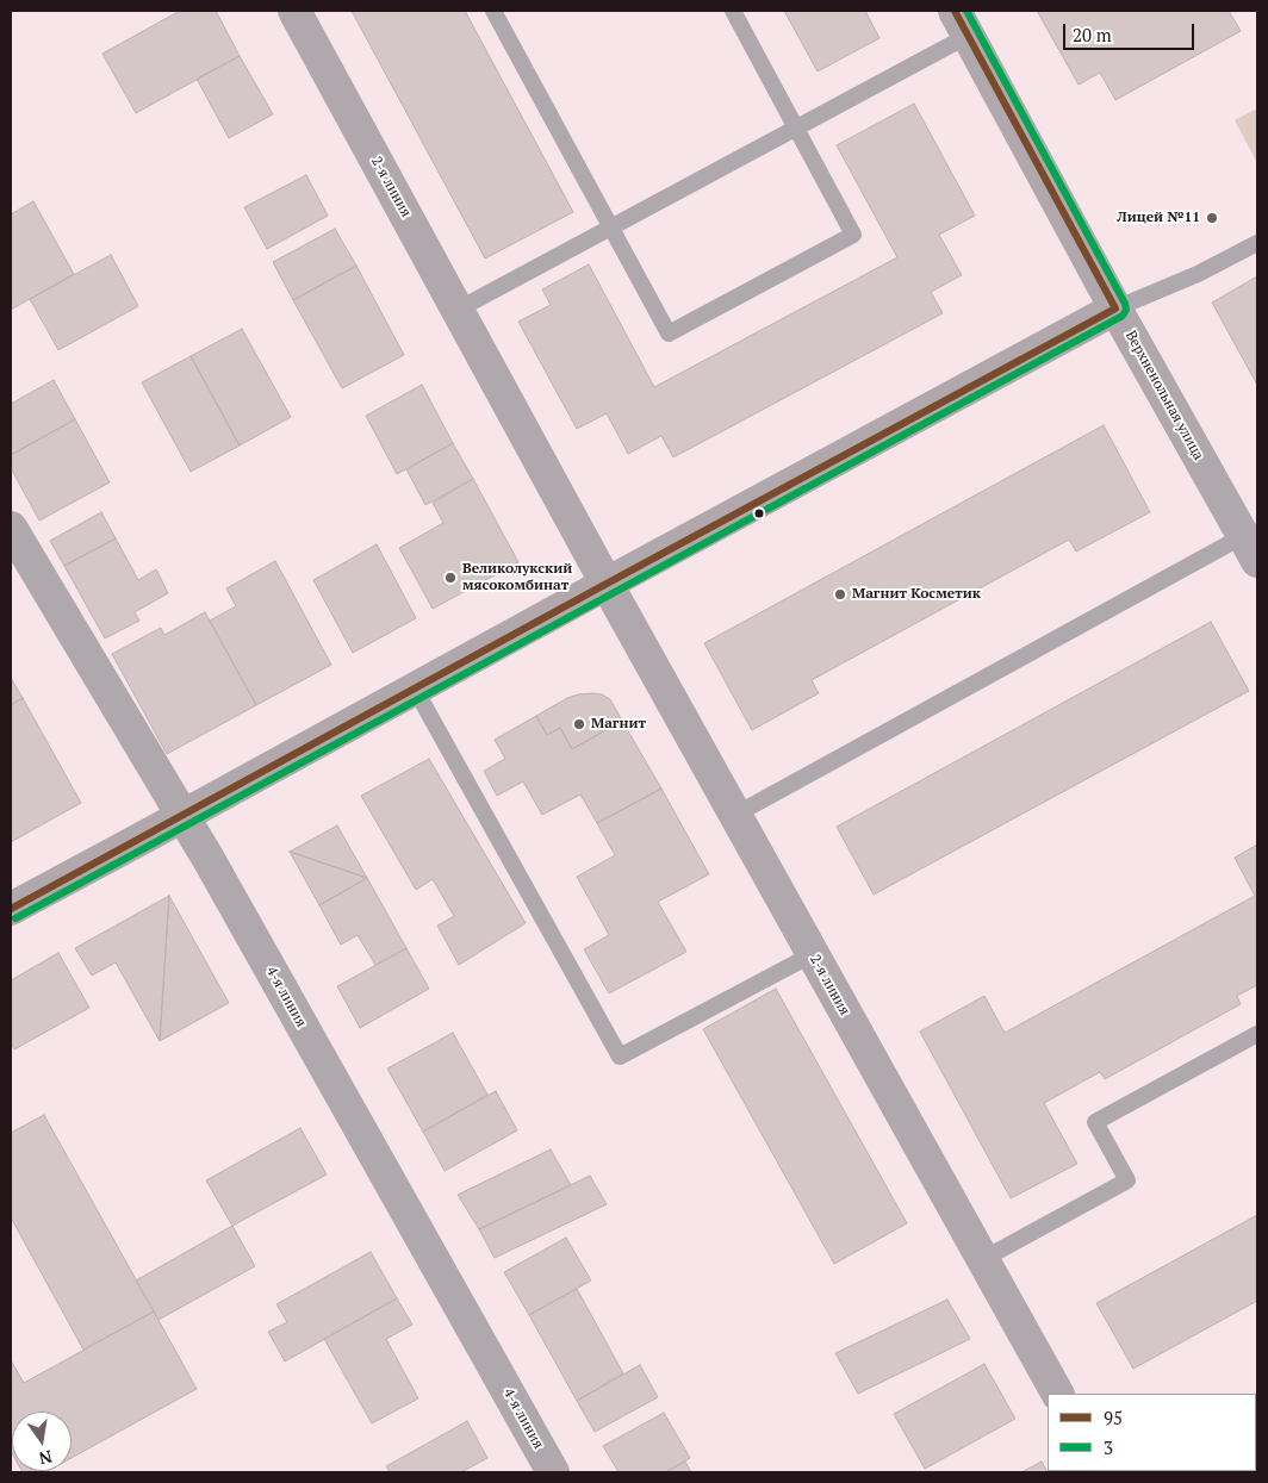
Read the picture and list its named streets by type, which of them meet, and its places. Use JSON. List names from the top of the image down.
{
  "streets": {
    "street": ["2-я линия", "Верхненольная улица", "4-я линия"]
  },
  "places": [
    "Лицей №11",
    "Великолукский мясокомбинат",
    "Магнит Косметик",
    "Магнит"
  ],
  "lines": ["transit line 95", "transit line 3"],
  "legend": ["95", "3"],
  "scale_bar": "20 m",
  "north": "bottom"
}
